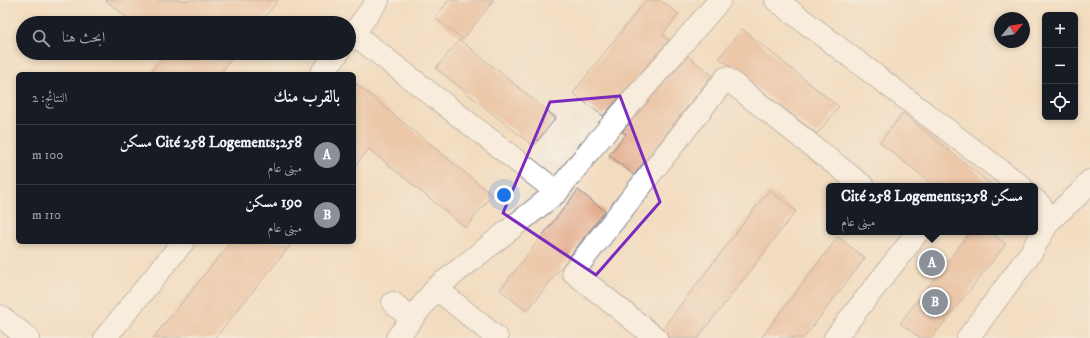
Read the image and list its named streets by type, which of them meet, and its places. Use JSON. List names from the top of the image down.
{
  "north": "top right",
  "page": {
    "map_buttons": ["+", "−"],
    "search": "ابحث هنا",
    "heading": ["بالقرب منك", "النتائج: 2"],
    "list": [
      {
        "mark": "A",
        "name": "Cité 258 Logements;258 مسكن",
        "note": "مبنى عام",
        "value": "100 m"
      },
      {
        "mark": "B",
        "name": "190 مسكن",
        "note": "مبنى عام",
        "value": "110 m"
      }
    ],
    "popup": ["Cité 258 Logements;258 مسكن", "مبنى عام"],
    "pins": ["A", "B"]
  }
}
